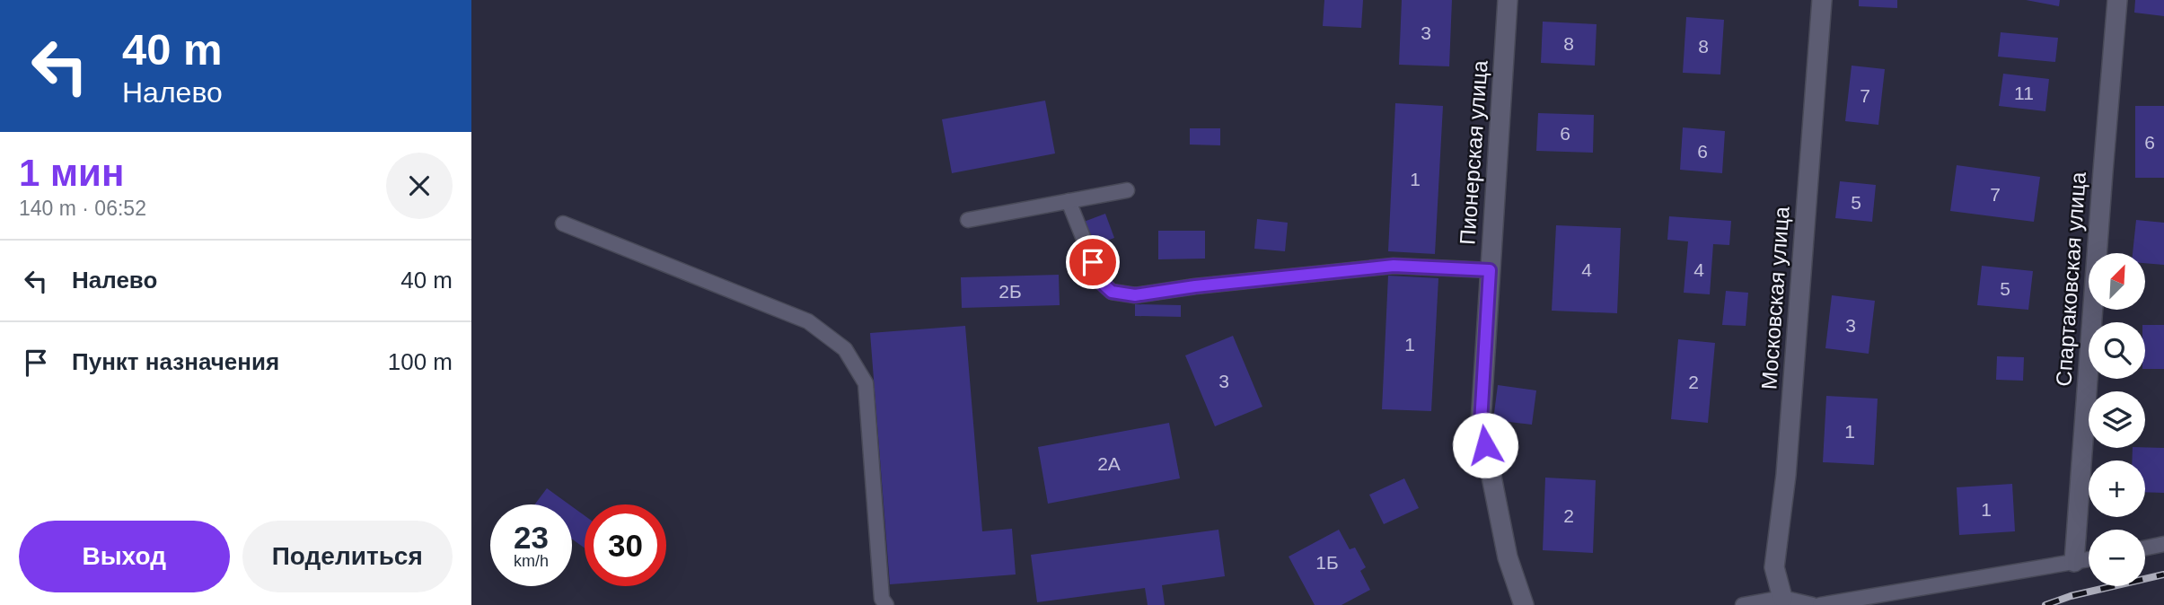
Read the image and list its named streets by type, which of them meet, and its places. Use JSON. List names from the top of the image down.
{
  "streets": {
    "street": ["Пионерская улица", "Спартаковская улица", "Московская улица"]
  },
  "house_numbers": [
    "3",
    "8",
    "8",
    "11",
    "7",
    "6",
    "6",
    "6",
    "1",
    "7",
    "5",
    "4",
    "4",
    "5",
    "2Б",
    "3",
    "1",
    "3",
    "2",
    "1",
    "2А",
    "1",
    "2",
    "1Б"
  ],
  "north": "top right",
  "page": {
    "turn": ["40 m", "Налево"],
    "heading": ["1 мин", "140 m · 06:52"],
    "list": [
      {
        "name": "Налево",
        "value": "40 m"
      },
      {
        "name": "Пункт назначения",
        "value": "100 m"
      }
    ],
    "map_buttons": ["+", "−"],
    "speed": "23 km/h",
    "limit": "30",
    "buttons": ["Выход", "Поделиться"]
  }
}
